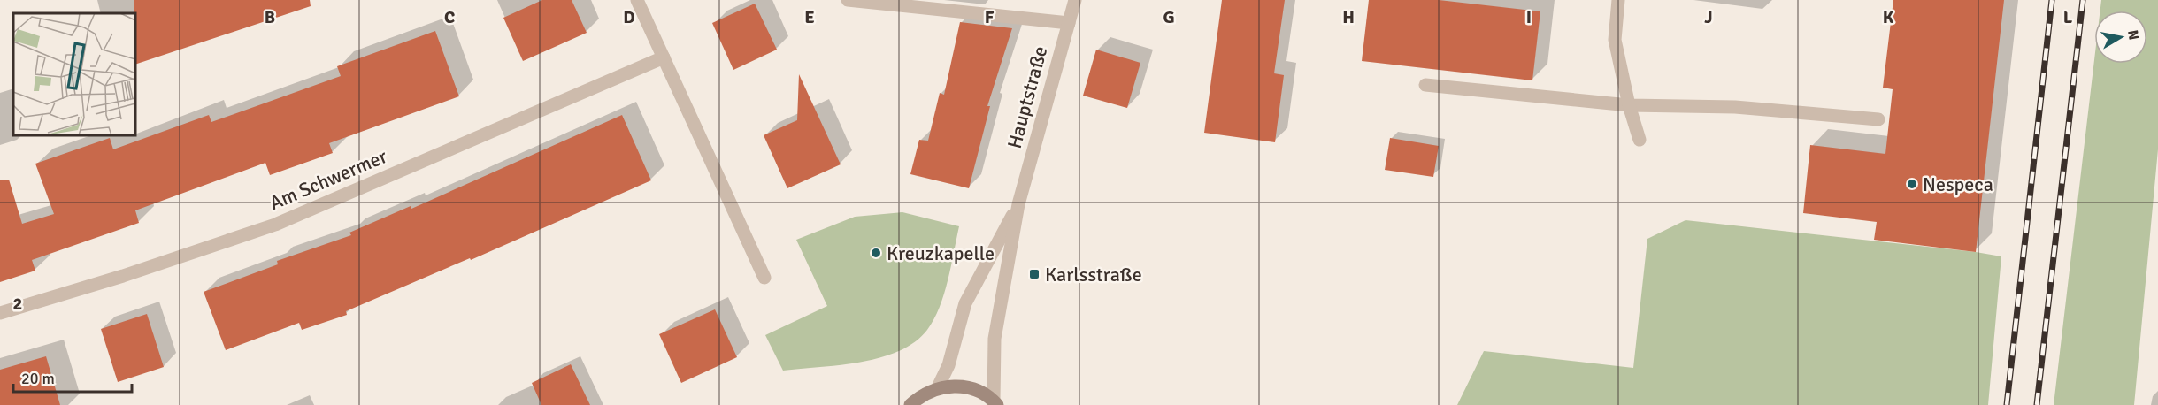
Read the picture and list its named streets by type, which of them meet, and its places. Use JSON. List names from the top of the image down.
{
  "streets": {
    "street": ["Hauptstraße", "Am Schwermer"]
  },
  "places": {
    "other": ["Nespeca", "Kreuzkapelle"],
    "transit": ["Karlsstraße"]
  },
  "scale_bar": "20 m",
  "north": "right",
  "grid": {
    "columns": [
      "B",
      "C",
      "D",
      "E",
      "F",
      "G",
      "H",
      "I",
      "J",
      "K",
      "L"
    ],
    "rows": ["2"]
  }
}
